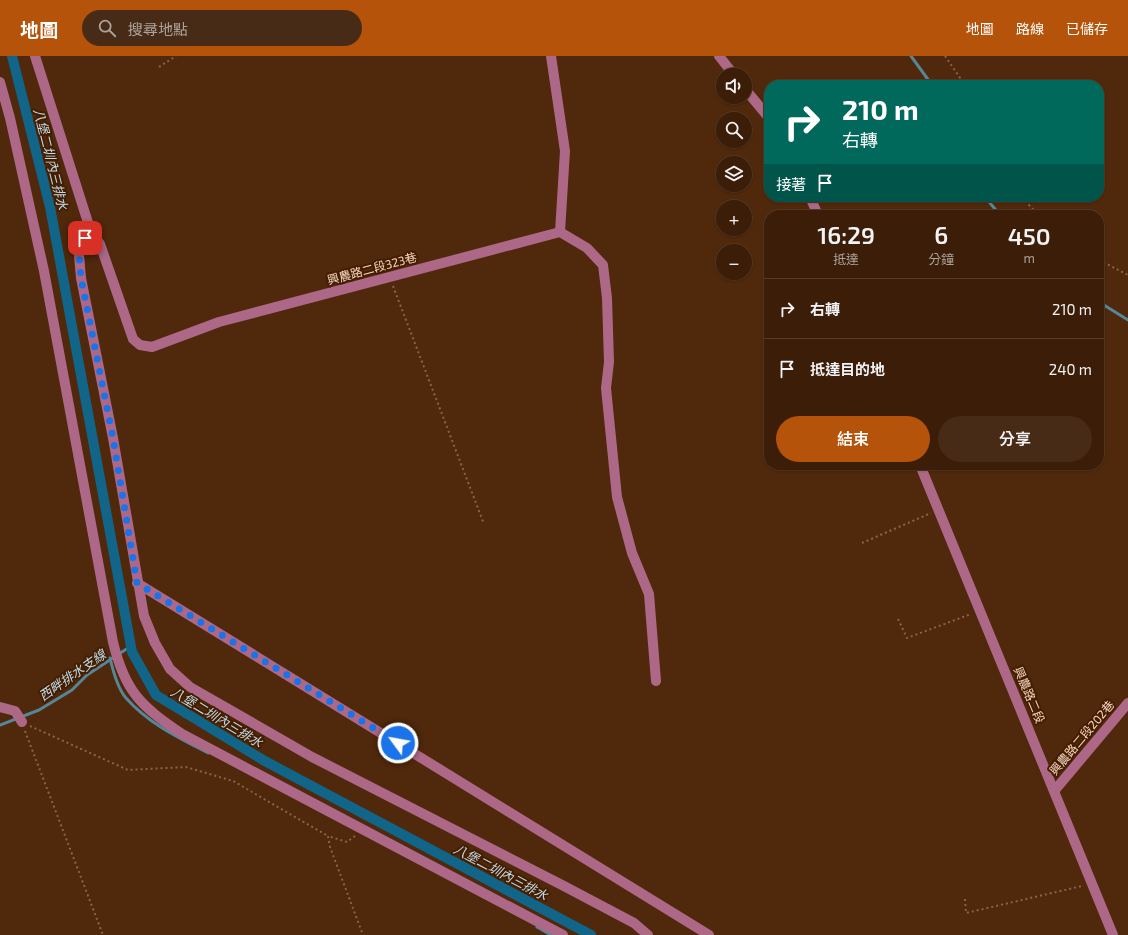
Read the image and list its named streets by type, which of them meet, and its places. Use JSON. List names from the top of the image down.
{
  "streets": {
    "street": ["興農路二段323巷", "興農路二段", "興農路二段202巷"]
  },
  "crossings": [
    ["興農路二段", "興農路二段202巷"]
  ],
  "water": ["八堡二圳內三排水", "西畔排水支線"],
  "page": {
    "header": "地圖",
    "search": "搜尋地點",
    "nav": ["地圖", "路線", "已儲存"],
    "map_buttons": ["+", "−"],
    "turn": ["210 m", "右轉"],
    "then": "接著",
    "eta": [
      "16:29",
      "抵達",
      "6",
      "分鐘",
      "450",
      "m"
    ],
    "list": [
      {
        "name": "右轉",
        "value": "210 m"
      },
      {
        "name": "抵達目的地",
        "value": "240 m"
      }
    ],
    "buttons": ["結束", "分享"]
  }
}
